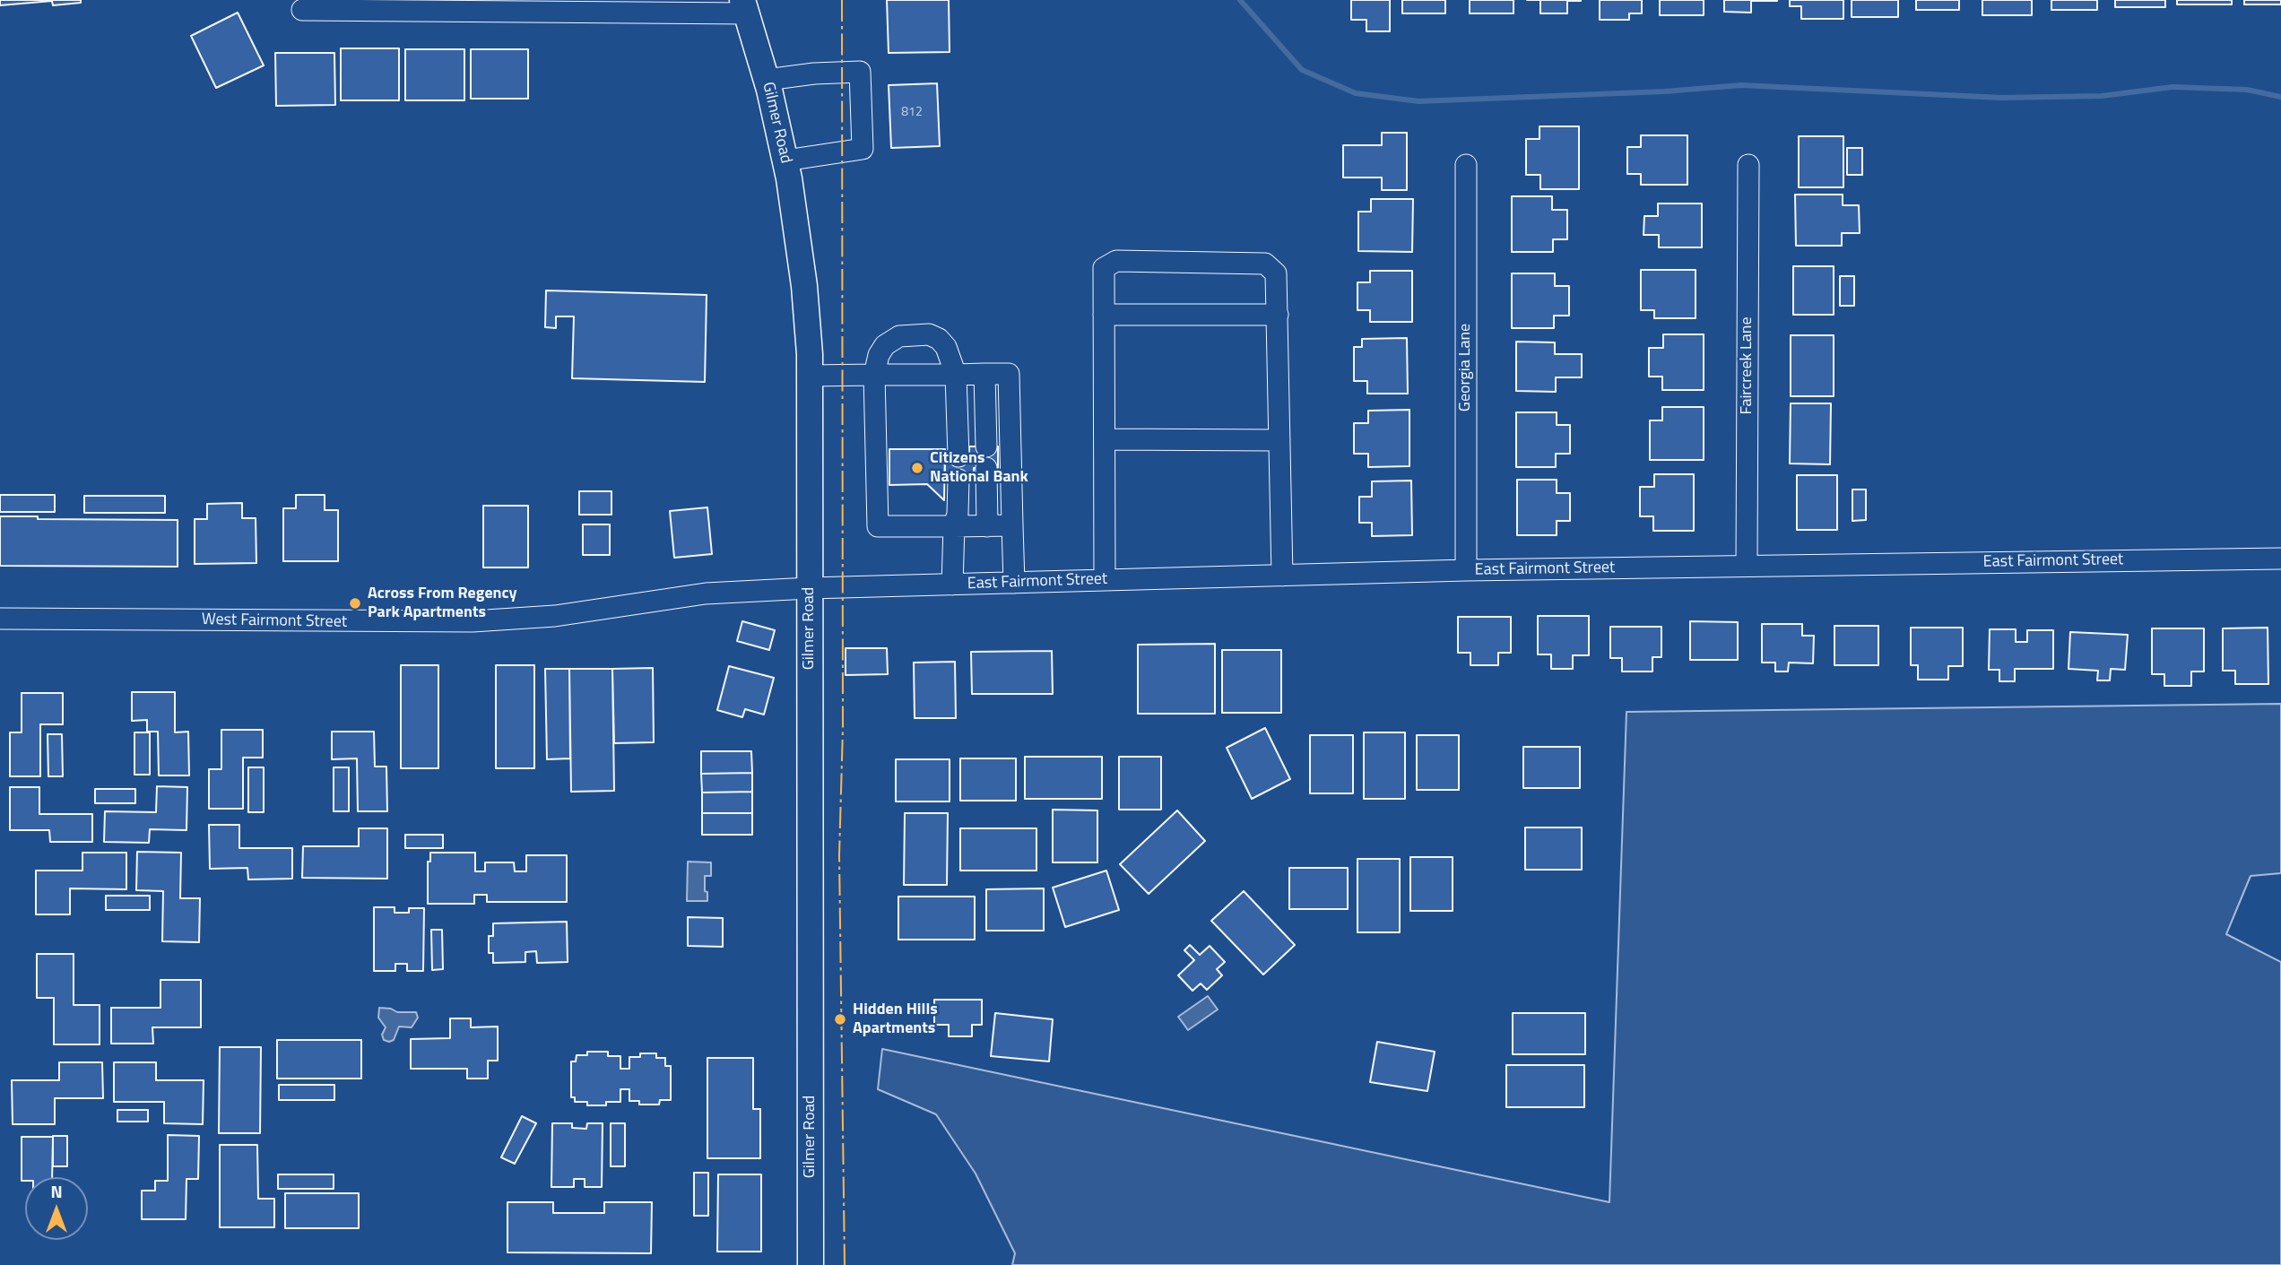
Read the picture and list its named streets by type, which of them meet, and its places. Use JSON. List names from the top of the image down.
{
  "streets": {
    "main road": ["Gilmer Road"],
    "street": [
      "Faircreek Lane",
      "Georgia Lane",
      "East Fairmont Street",
      "West Fairmont Street"
    ]
  },
  "crossings": [
    ["Gilmer Road", "East Fairmont Street"],
    ["Gilmer Road", "West Fairmont Street"],
    ["Faircreek Lane", "East Fairmont Street"],
    ["Georgia Lane", "East Fairmont Street"],
    ["East Fairmont Street", "West Fairmont Street"]
  ],
  "places": ["Citizens National Bank", "Across From Regency Park Apartments", "Hidden Hills Apartments"],
  "house_numbers": ["812"],
  "north": "top"
}
